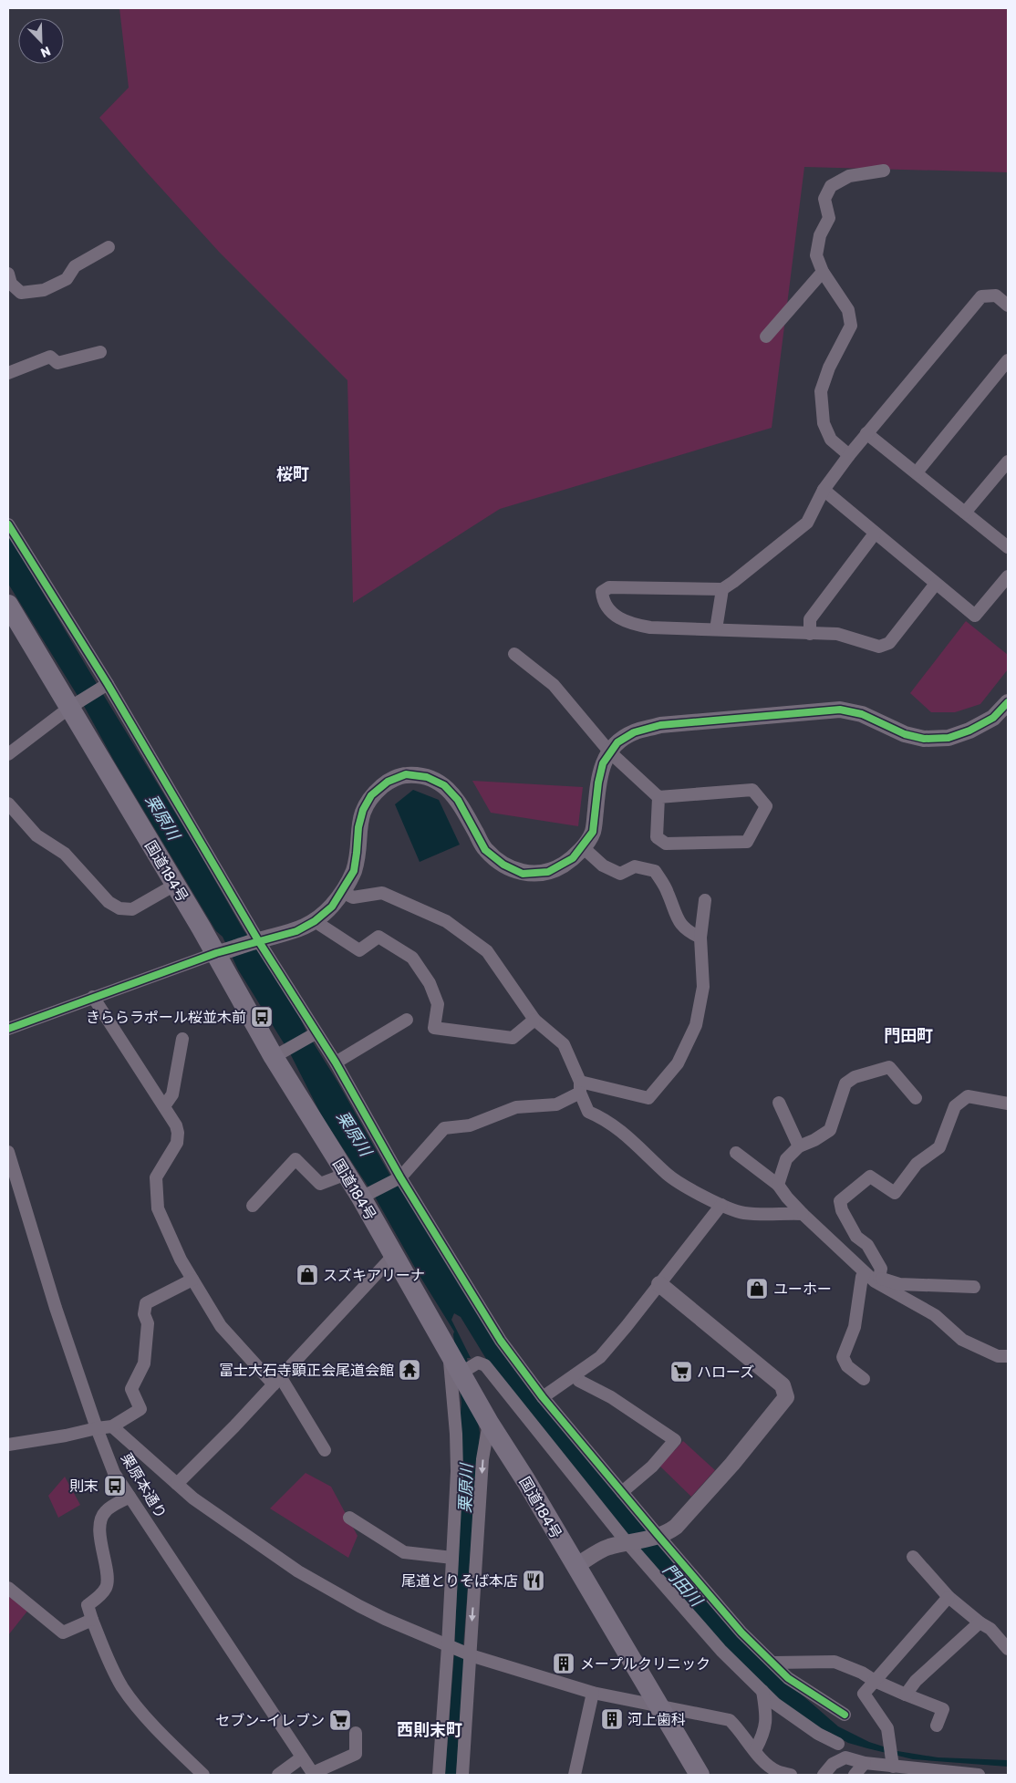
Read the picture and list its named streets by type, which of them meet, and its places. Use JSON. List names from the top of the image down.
{
  "streets": {
    "highway": ["国道184号"],
    "street": ["栗原本通り"]
  },
  "districts": ["桜町", "門田町", "西則末町"],
  "water": ["栗原川", "門田川"],
  "places": {
    "bus stop": ["きららラポール桜並木前", "則末"],
    "shop": ["スズキアリーナ", "ユーホー"],
    "temple": ["冨士大石寺顕正会尾道会館"],
    "supermarket": ["ハローズ", "セブン-イレブン"],
    "restaurant": ["尾道とりそば本店"],
    "building": ["メープルクリニック", "河上歯科"]
  },
  "north": "bottom right"
}
